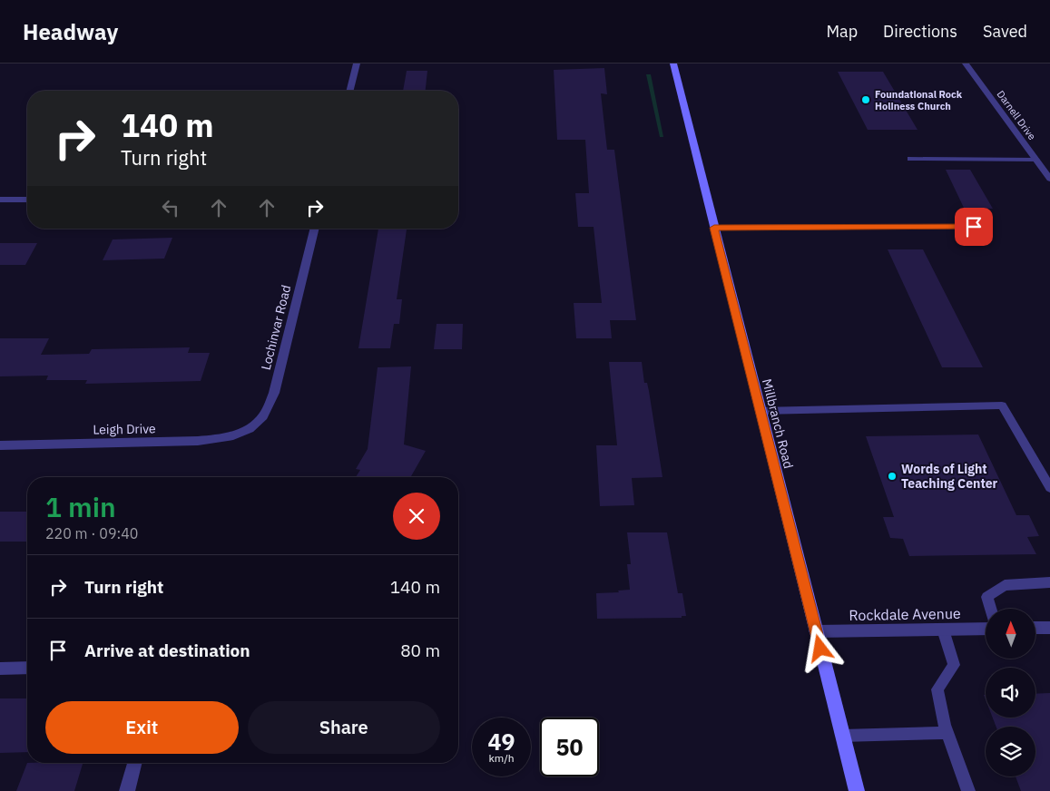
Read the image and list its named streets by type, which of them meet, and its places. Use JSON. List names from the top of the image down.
{
  "streets": {
    "main road": ["Millbranch Road"],
    "street": [
      "Darnell Drive",
      "Lochinvar Road",
      "Leigh Drive",
      "Rockdale Avenue"
    ]
  },
  "crossings": [
    ["Lochinvar Road", "Leigh Drive"],
    ["Millbranch Road", "Rockdale Avenue"]
  ],
  "places": ["Foundational Rock Holiness Church", "Words of Light Teaching Center"],
  "north": "top",
  "page": {
    "header": "Headway",
    "nav": ["Map", "Directions", "Saved"],
    "turn": ["140 m", "Turn right"],
    "heading": ["1 min", "220 m · 09:40"],
    "list": [
      {
        "name": "Turn right",
        "value": "140 m"
      },
      {
        "name": "Arrive at destination",
        "value": "80 m"
      }
    ],
    "buttons": ["Exit", "Share"],
    "speed": "49 km/h",
    "limit": "50"
  }
}
